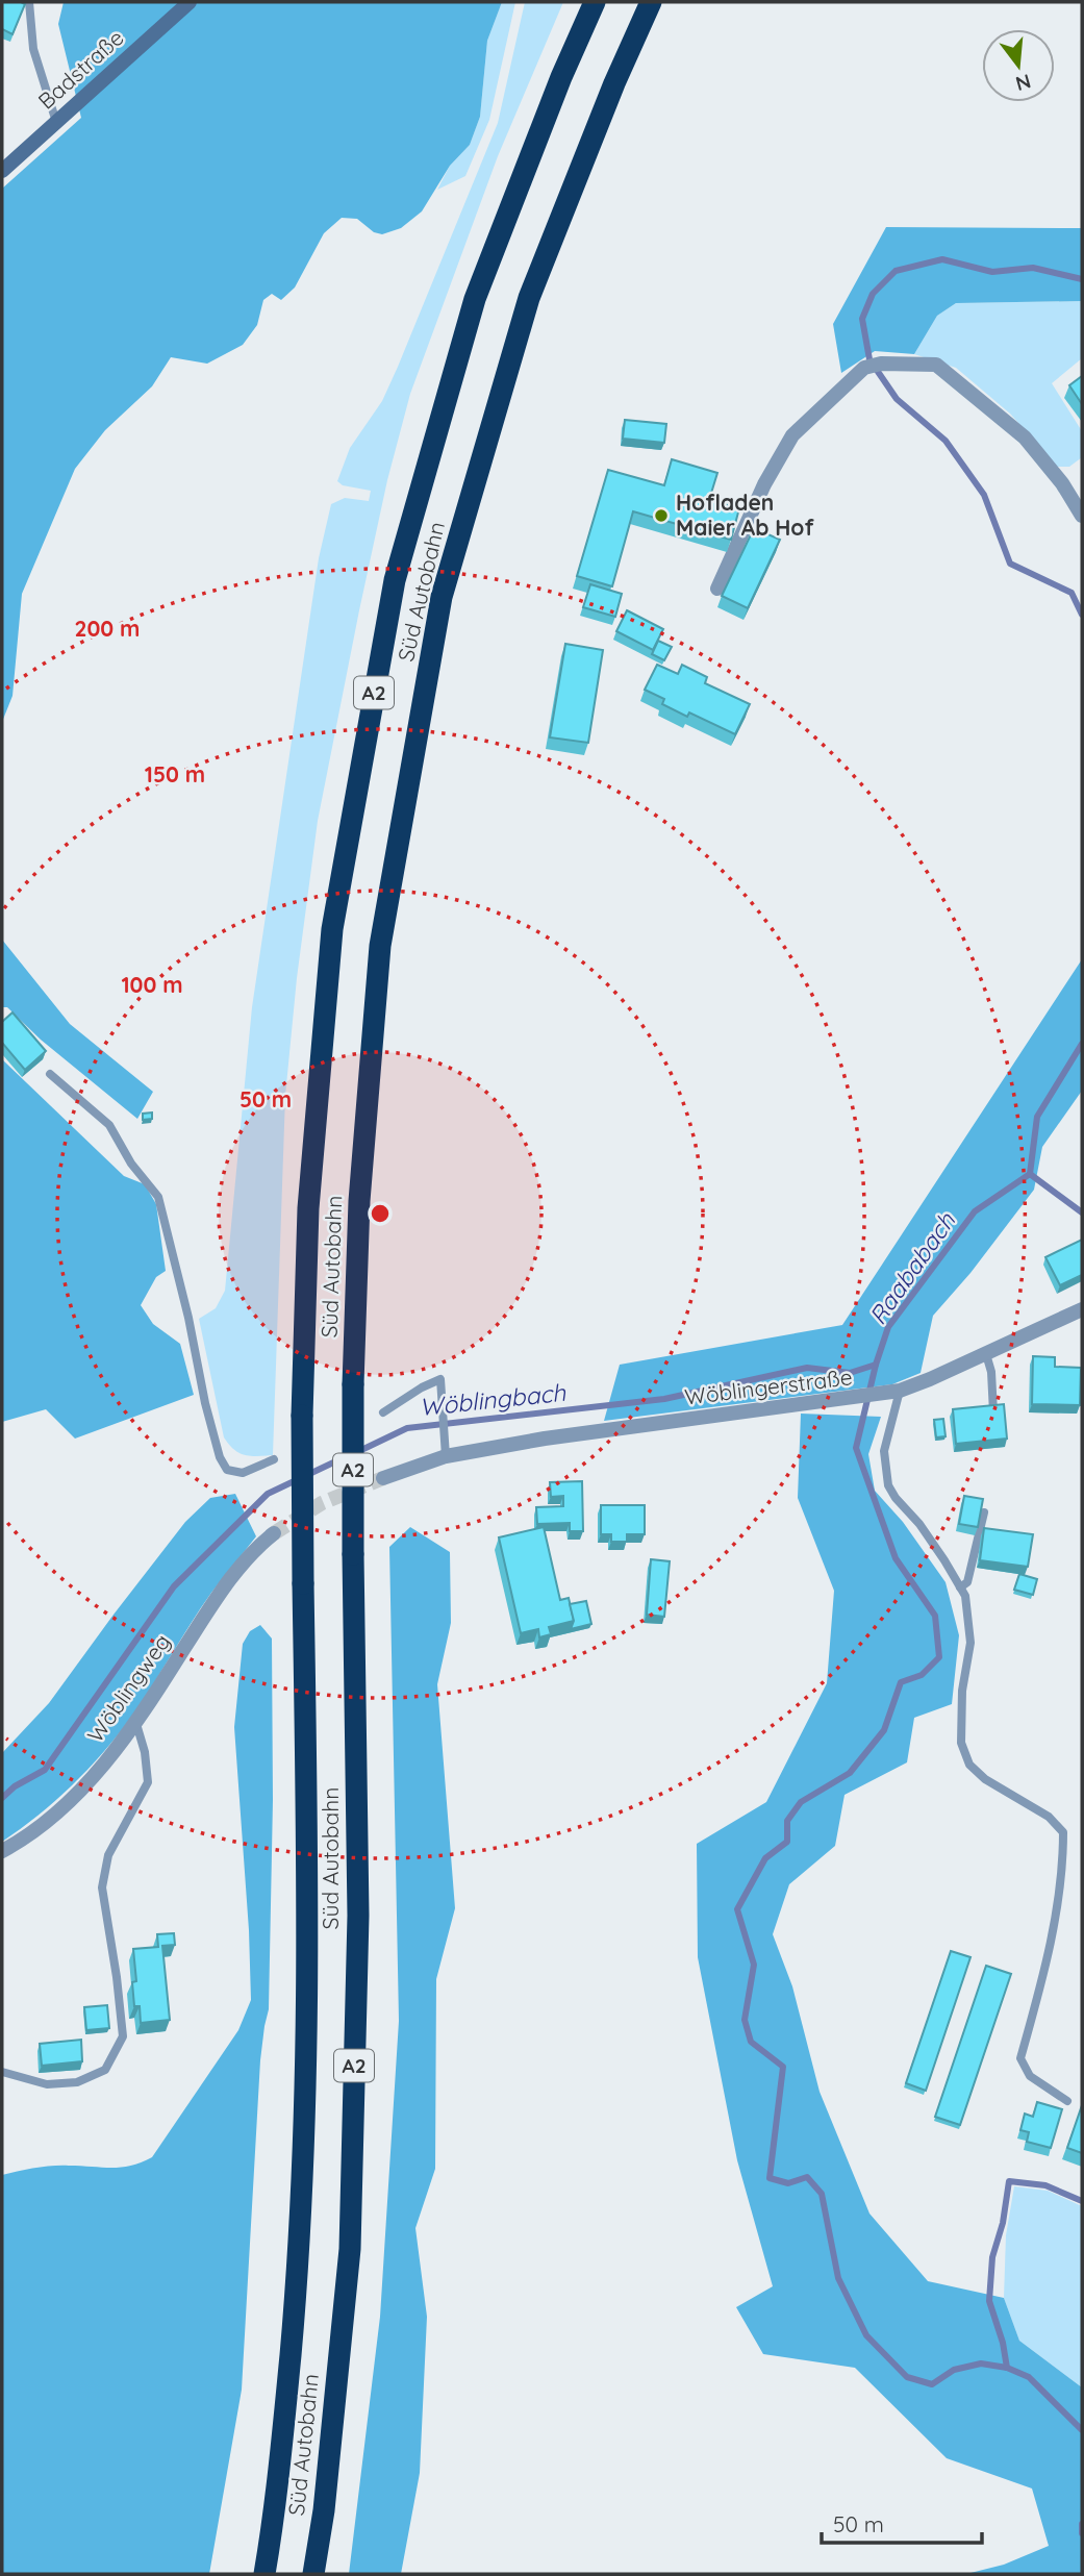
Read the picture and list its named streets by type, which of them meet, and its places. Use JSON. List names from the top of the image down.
{
  "streets": {
    "highway": ["Süd Autobahn", "A2"],
    "street": ["Badstraße", "Wöblingerstraße", "Wöblingweg"]
  },
  "water": ["Raababach", "Wöblingbach"],
  "places": ["Hofladen Maier Ab Hof"],
  "scale_bar": "50 m",
  "north": "bottom",
  "rings": [
    "200 m",
    "150 m",
    "100 m",
    "50 m"
  ]
}
